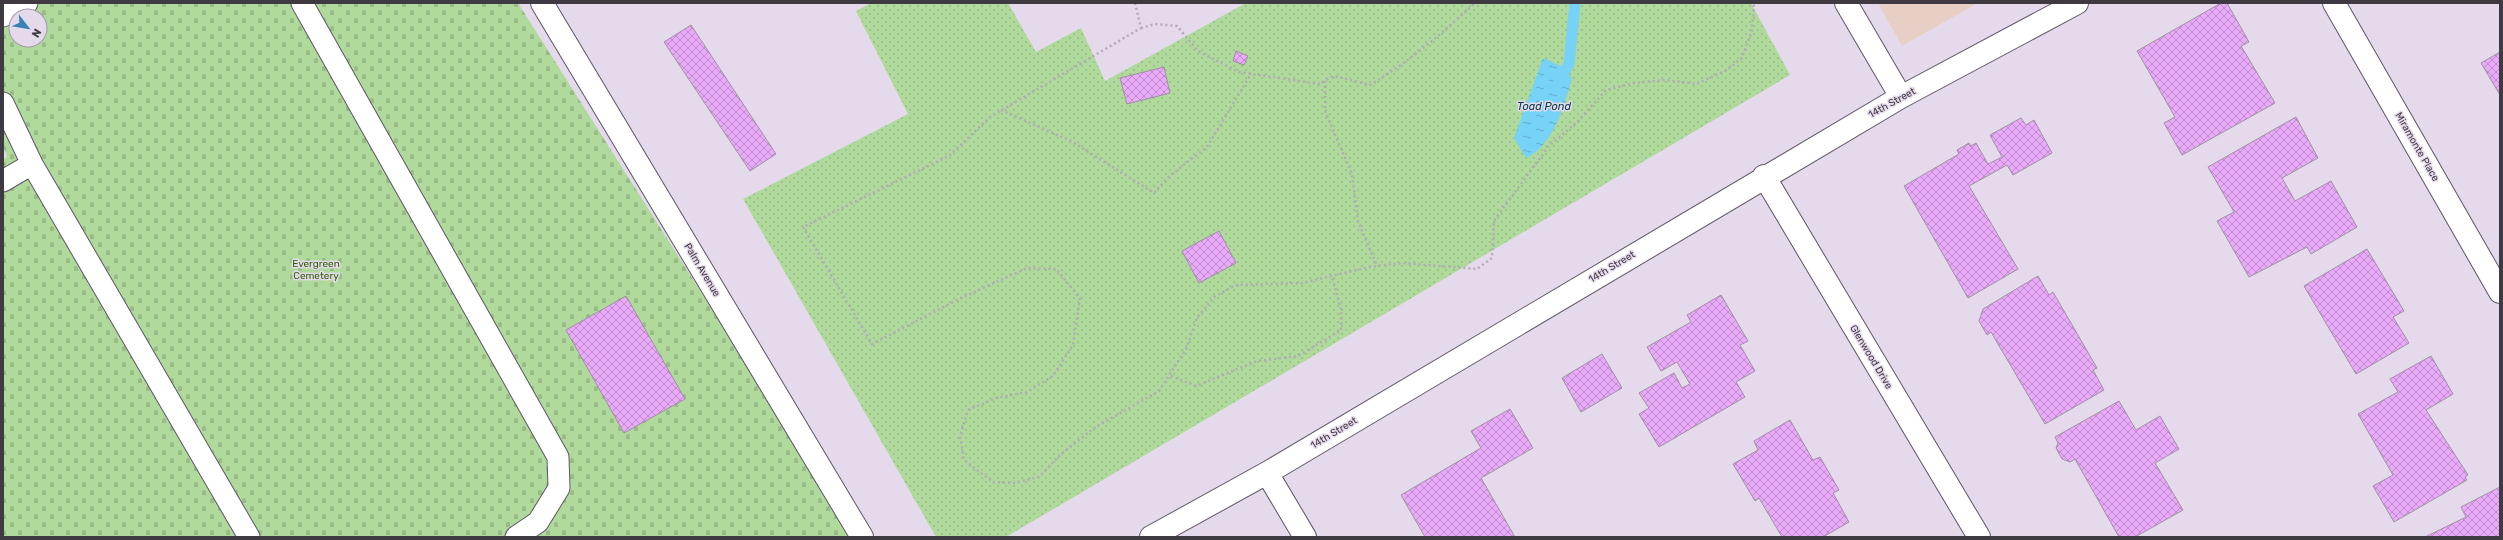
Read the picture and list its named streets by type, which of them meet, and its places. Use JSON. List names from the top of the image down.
{
  "streets": {
    "street": [
      "14th Street",
      "Miramonte Place",
      "Palm Avenue",
      "Glenwood Drive"
    ]
  },
  "crossings": [
    ["14th Street", "Glenwood Drive"]
  ],
  "water": ["Toad Pond"],
  "parks": ["Evergreen Cemetery"],
  "north": "bottom right"
}
